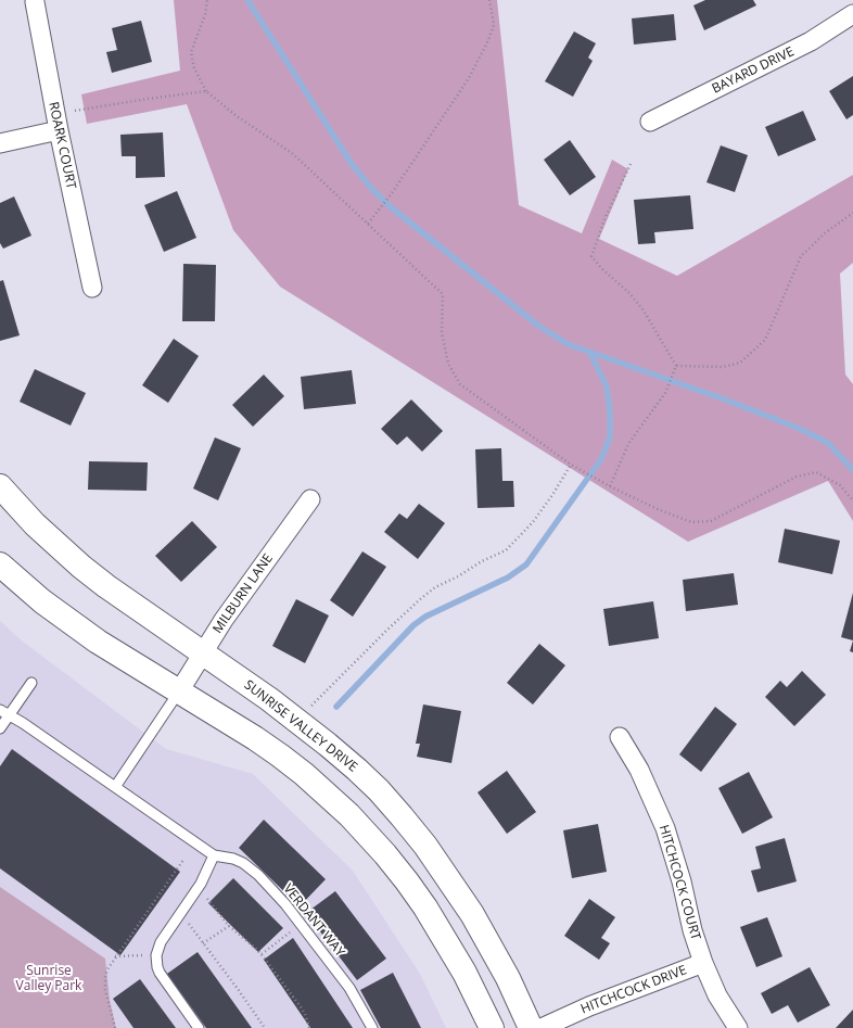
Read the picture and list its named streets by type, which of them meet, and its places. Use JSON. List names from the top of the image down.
{
  "streets": {
    "main road": ["SUNRISE VALLEY DRIVE"],
    "street": [
      "BAYARD DRIVE",
      "ROARK COURT",
      "MILBURN LANE",
      "HITCHCOCK COURT",
      "HITCHCOCK DRIVE"
    ],
    "lane": ["VERDANT WAY"]
  },
  "crossings": [
    ["MILBURN LANE", "SUNRISE VALLEY DRIVE"],
    ["HITCHCOCK COURT", "HITCHCOCK DRIVE"]
  ],
  "parks": ["Sunrise Valley Park"]
}
